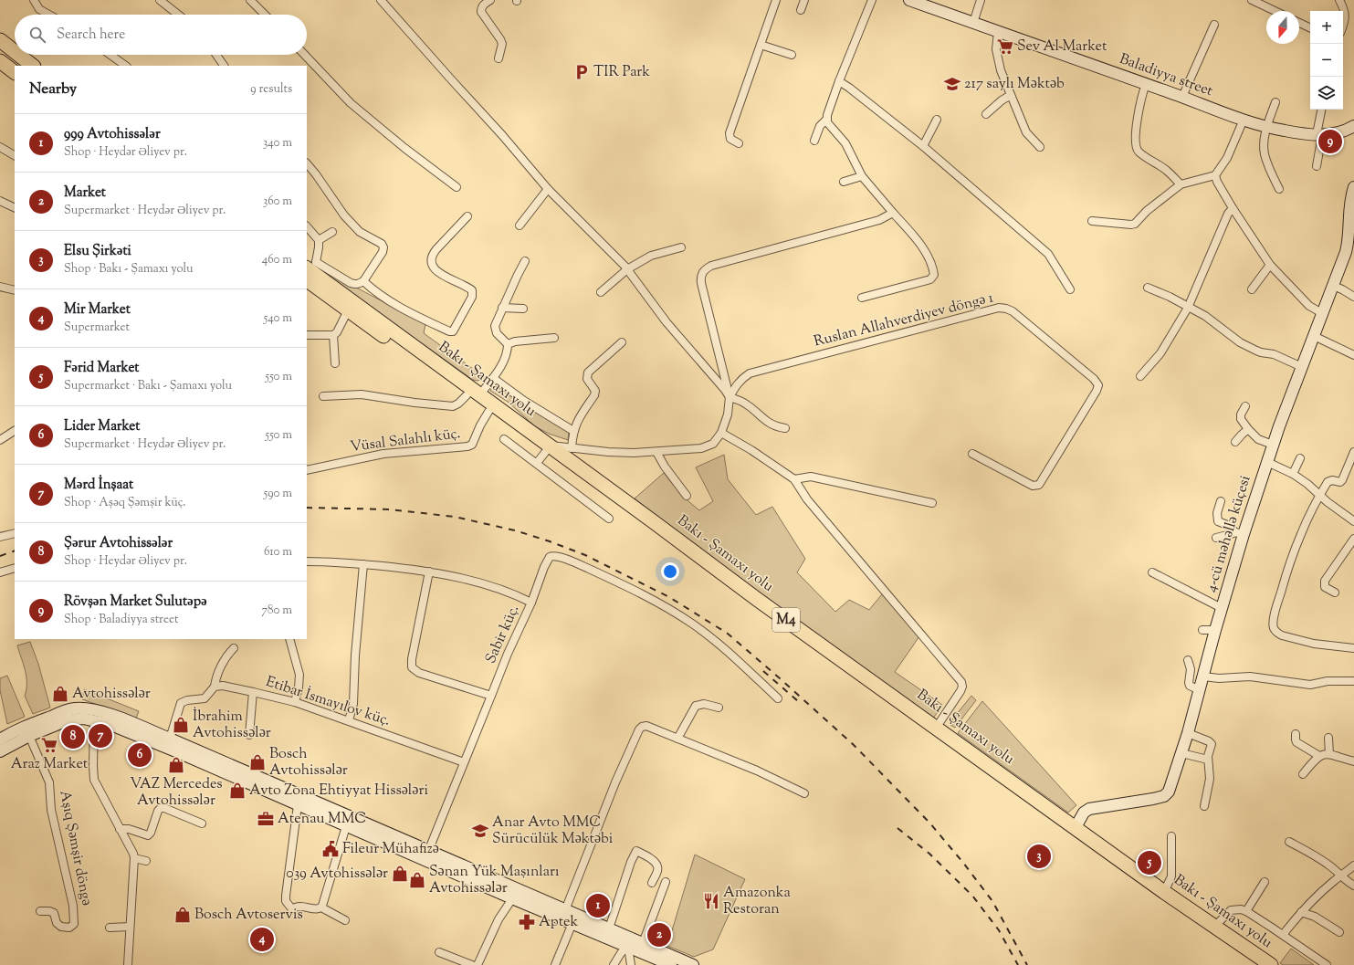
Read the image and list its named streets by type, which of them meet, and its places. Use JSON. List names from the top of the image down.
{
  "streets": {
    "highway": ["Bakı - Şamaxı yolu", "M4"],
    "main road": ["Baladiyya street", "4-cü məhəllə küçesi"],
    "street": [
      "Ruslan Allahverdiyev döngə 1",
      "Vüsal Salahlı küç.",
      "Sabir küç.",
      "Etibar İsmayılov küç.",
      "Aşıq Şəmşir döngə"
    ]
  },
  "crossings": [
    ["Bakı - Şamaxı yolu", "Vüsal Salahlı küç."],
    ["Bakı - Şamaxı yolu", "4-cü məhəllə küçesi"],
    ["Sabir küç.", "Etibar İsmayılov küç."]
  ],
  "places": {
    "supermarket": ["Sev Al Market", "Araz Market"],
    "parking": ["TIR Park"],
    "school or university": ["217 saylı Məktəb", "Anar Avto MMC Sürücülük Məktəbi"],
    "shop": [
      "Avtohissələr",
      "İbrahim Avtohissələr",
      "Bosch Avtohissələr",
      "VAZ Mercedes Avtohissələr",
      "Avto Zona Ehtiyyat Hissələri",
      "039 Avtohissələr",
      "Sənan Yük Maşınları Avtohissələr",
      "Bosch Avtoservis"
    ],
    "office": ["Atenau MMC"],
    "public building": ["Fileur Mühafizə"],
    "restaurant": ["Amazonka Restoran"],
    "pharmacy": ["Aptek"]
  },
  "north": "bottom",
  "page": {
    "map_buttons": ["+", "−"],
    "search": "Search here",
    "heading": ["Nearby", "9 results"],
    "list": [
      {
        "mark": "1",
        "name": "999 Avtohissələr",
        "note": "Shop · Heydər Əliyev pr.",
        "value": "340 m"
      },
      {
        "mark": "2",
        "name": "Market",
        "note": "Supermarket · Heydər Əliyev pr.",
        "value": "360 m"
      },
      {
        "mark": "3",
        "name": "Elsu Şirkəti",
        "note": "Shop · Bakı - Şamaxı yolu",
        "value": "460 m"
      },
      {
        "mark": "4",
        "name": "Mir Market",
        "note": "Supermarket",
        "value": "540 m"
      },
      {
        "mark": "5",
        "name": "Fərid Market",
        "note": "Supermarket · Bakı - Şamaxı yolu",
        "value": "550 m"
      },
      {
        "mark": "6",
        "name": "Lider Market",
        "note": "Supermarket · Heydər Əliyev pr.",
        "value": "550 m"
      },
      {
        "mark": "7",
        "name": "Mərd İnşaat",
        "note": "Shop · Aşəq Şəmşir küç.",
        "value": "590 m"
      },
      {
        "mark": "8",
        "name": "Şərur Avtohissələr",
        "note": "Shop · Heydər Əliyev pr.",
        "value": "610 m"
      },
      {
        "mark": "9",
        "name": "Rövşən Market Sulutəpə",
        "note": "Shop · Baladiyya street",
        "value": "780 m"
      }
    ],
    "pins": [
      "9",
      "7",
      "8",
      "6",
      "3",
      "5",
      "1",
      "2",
      "4"
    ]
  }
}
